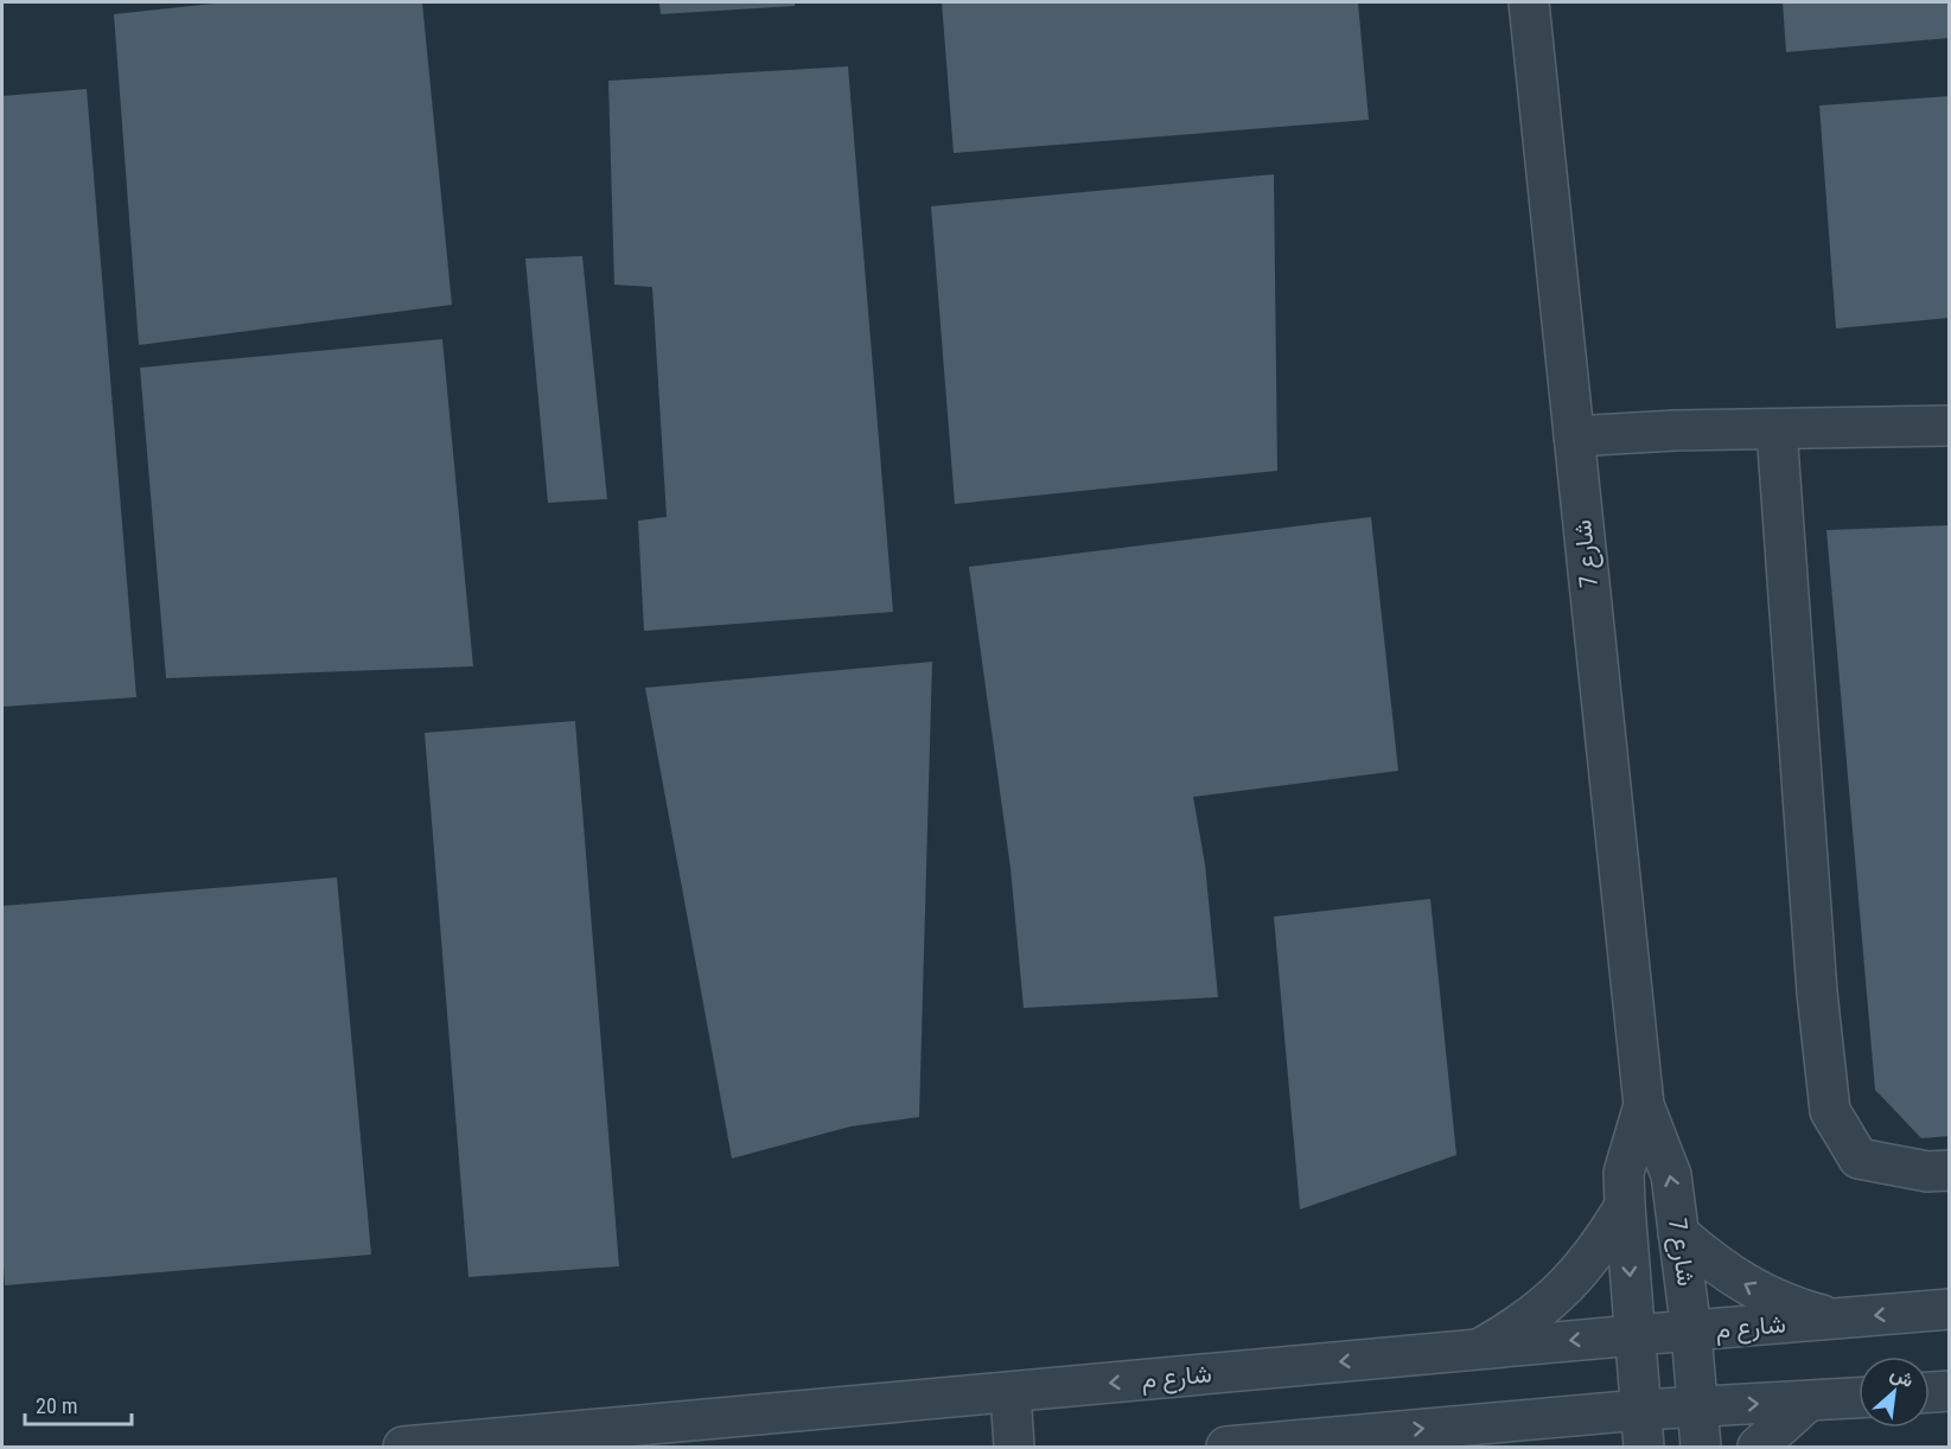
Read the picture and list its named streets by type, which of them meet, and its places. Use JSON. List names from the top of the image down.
{
  "streets": {
    "street": ["شارع 7", "شارع م"]
  },
  "crossings": [
    ["شارع 7", "شارع م"]
  ],
  "scale_bar": "20 m",
  "north": "top right"
}
